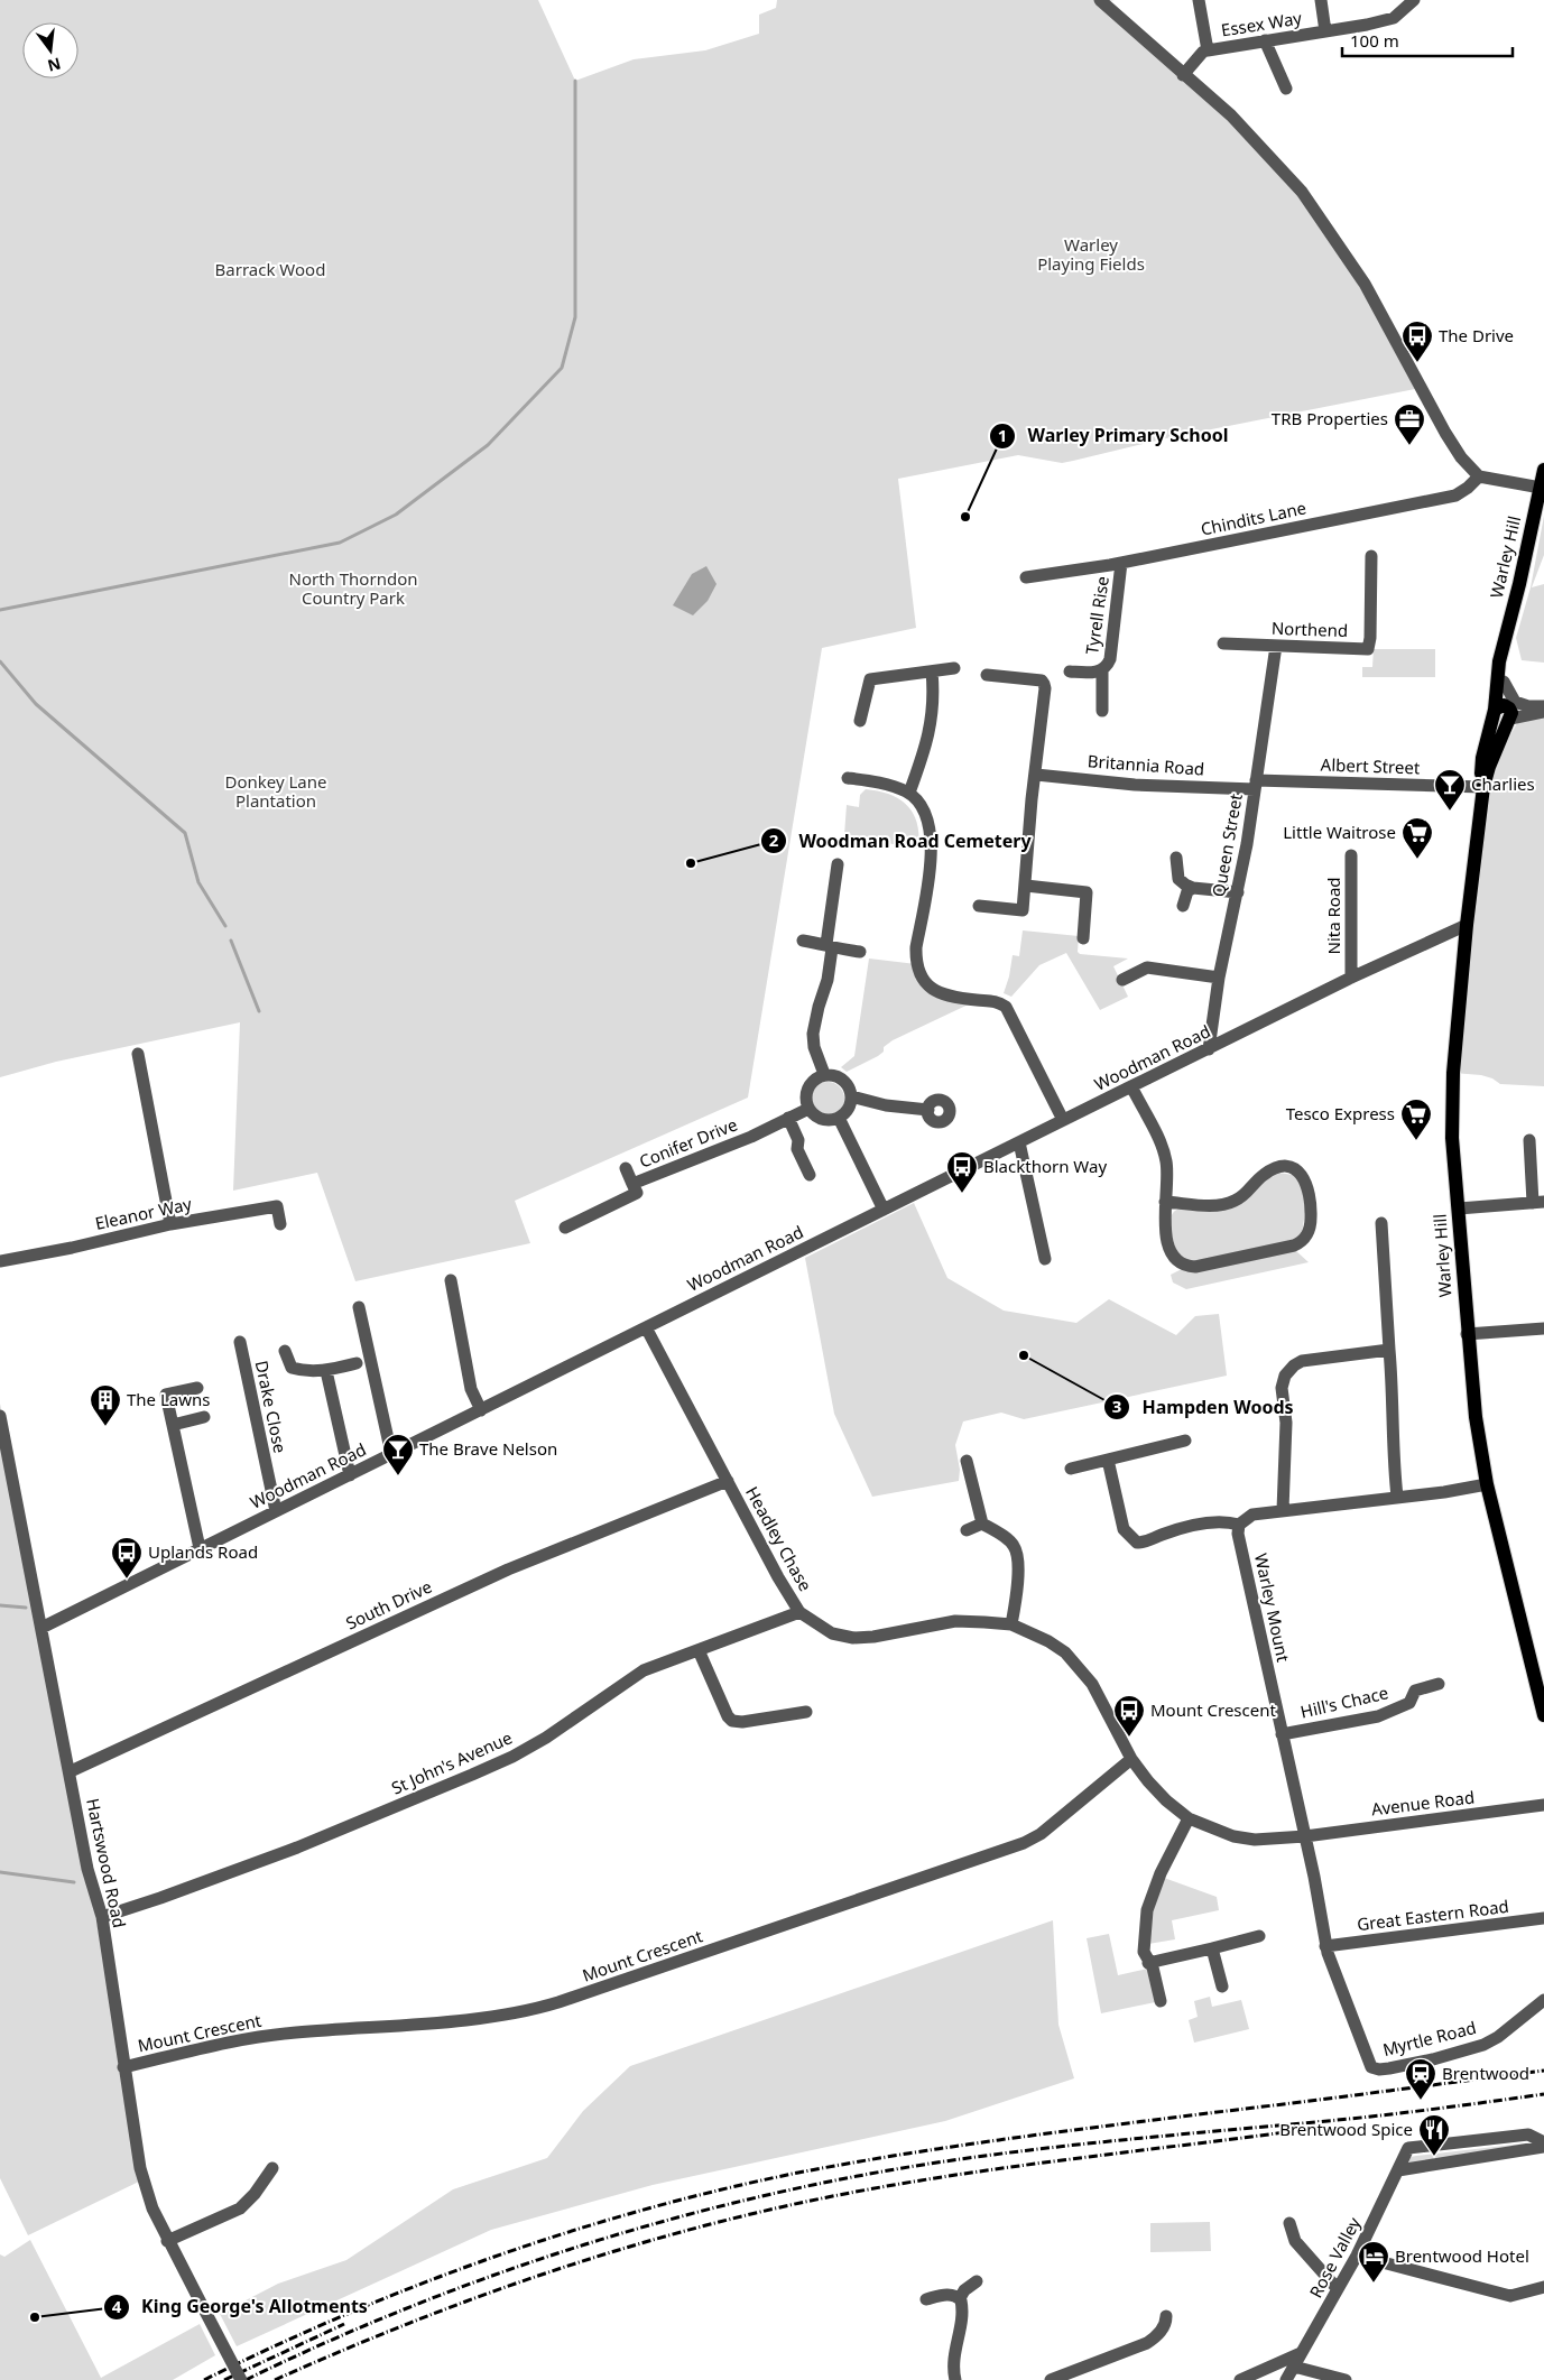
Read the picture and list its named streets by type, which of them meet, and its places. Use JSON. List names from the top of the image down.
{
  "streets": {
    "main road": ["Warley Hill"],
    "street": [
      "Essex Way",
      "Chindits Lane",
      "Tyrell Rise",
      "Northend",
      "Britannia Road",
      "Albert Street",
      "Queen Street",
      "Nita Road",
      "Woodman Road",
      "Conifer Drive",
      "Eleanor Way",
      "Drake Close",
      "Headley Chase",
      "South Drive",
      "Warley Mount",
      "Hill's Chace",
      "St John's Avenue",
      "Avenue Road",
      "Hartswood Road",
      "Great Eastern Road",
      "Mount Crescent",
      "Myrtle Road",
      "Rose Valley"
    ]
  },
  "crossings": [
    ["Chindits Lane", "Tyrell Rise"],
    ["Warley Hill", "Albert Street"],
    ["Warley Hill", "Woodman Road"],
    ["Northend", "Queen Street"],
    ["Britannia Road", "Albert Street"],
    ["Britannia Road", "Queen Street"],
    ["Albert Street", "Queen Street"],
    ["Queen Street", "Woodman Road"],
    ["Nita Road", "Woodman Road"],
    ["Woodman Road", "Drake Close"],
    ["Woodman Road", "Headley Chase"],
    ["Woodman Road", "Hartswood Road"],
    ["Headley Chase", "South Drive"],
    ["Headley Chase", "Warley Mount"],
    ["Headley Chase", "St John's Avenue"],
    ["Headley Chase", "Avenue Road"],
    ["Headley Chase", "Mount Crescent"],
    ["South Drive", "Hartswood Road"],
    ["Warley Mount", "Hill's Chace"],
    ["Warley Mount", "Avenue Road"],
    ["Warley Mount", "Great Eastern Road"],
    ["Warley Mount", "Myrtle Road"],
    ["St John's Avenue", "Hartswood Road"],
    ["Hartswood Road", "Mount Crescent"],
    ["Great Eastern Road", "Myrtle Road"]
  ],
  "parks": [
    "Warley Playing Fields",
    "Barrack Wood",
    "North Thorndon Country Park",
    "Donkey Lane Plantation"
  ],
  "places": {
    "bus stop": [
      "The Drive",
      "Blackthorn Way",
      "Uplands Road",
      "Mount Crescent"
    ],
    "office": ["TRB Properties"],
    "other": [
      "Warley Primary School",
      "Woodman Road Cemetery",
      "Hampden Woods",
      "King George's Allotments"
    ],
    "bar": ["Charlies", "The Brave Nelson"],
    "supermarket": ["Little Waitrose", "Tesco Express"],
    "building": ["The Lawns"],
    "station": ["Brentwood"],
    "restaurant": ["Brentwood Spice"],
    "hotel": ["Brentwood Hotel"]
  },
  "scale_bar": "100 m",
  "north": "bottom"
}
